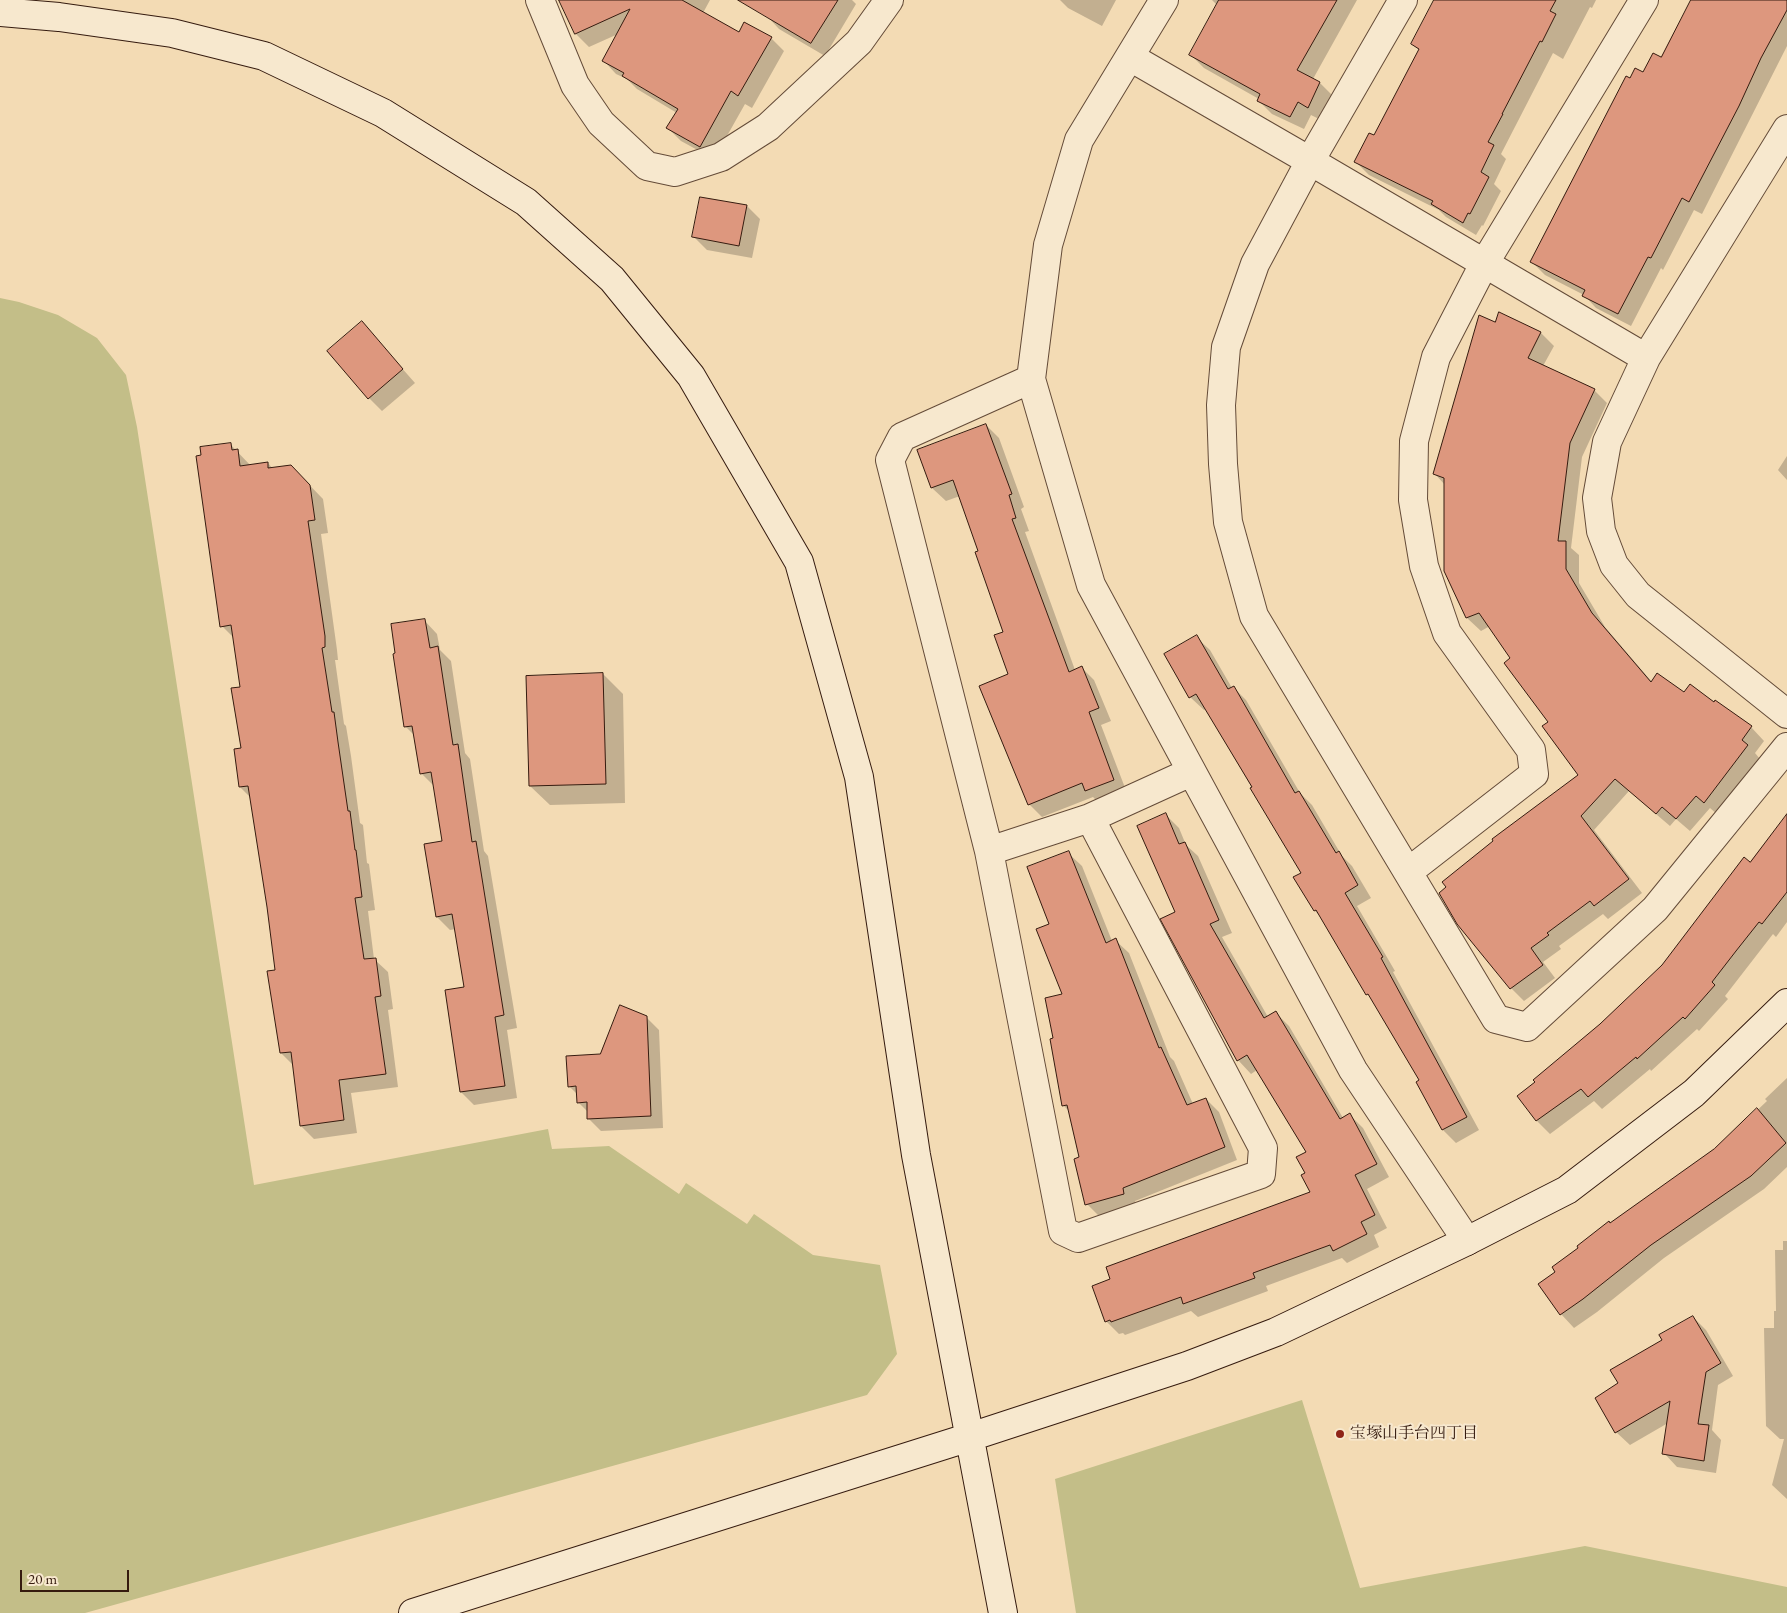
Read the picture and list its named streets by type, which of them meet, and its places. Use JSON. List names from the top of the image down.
{
  "places": ["宝塚山手台四丁目"],
  "scale_bar": "20 m"
}
